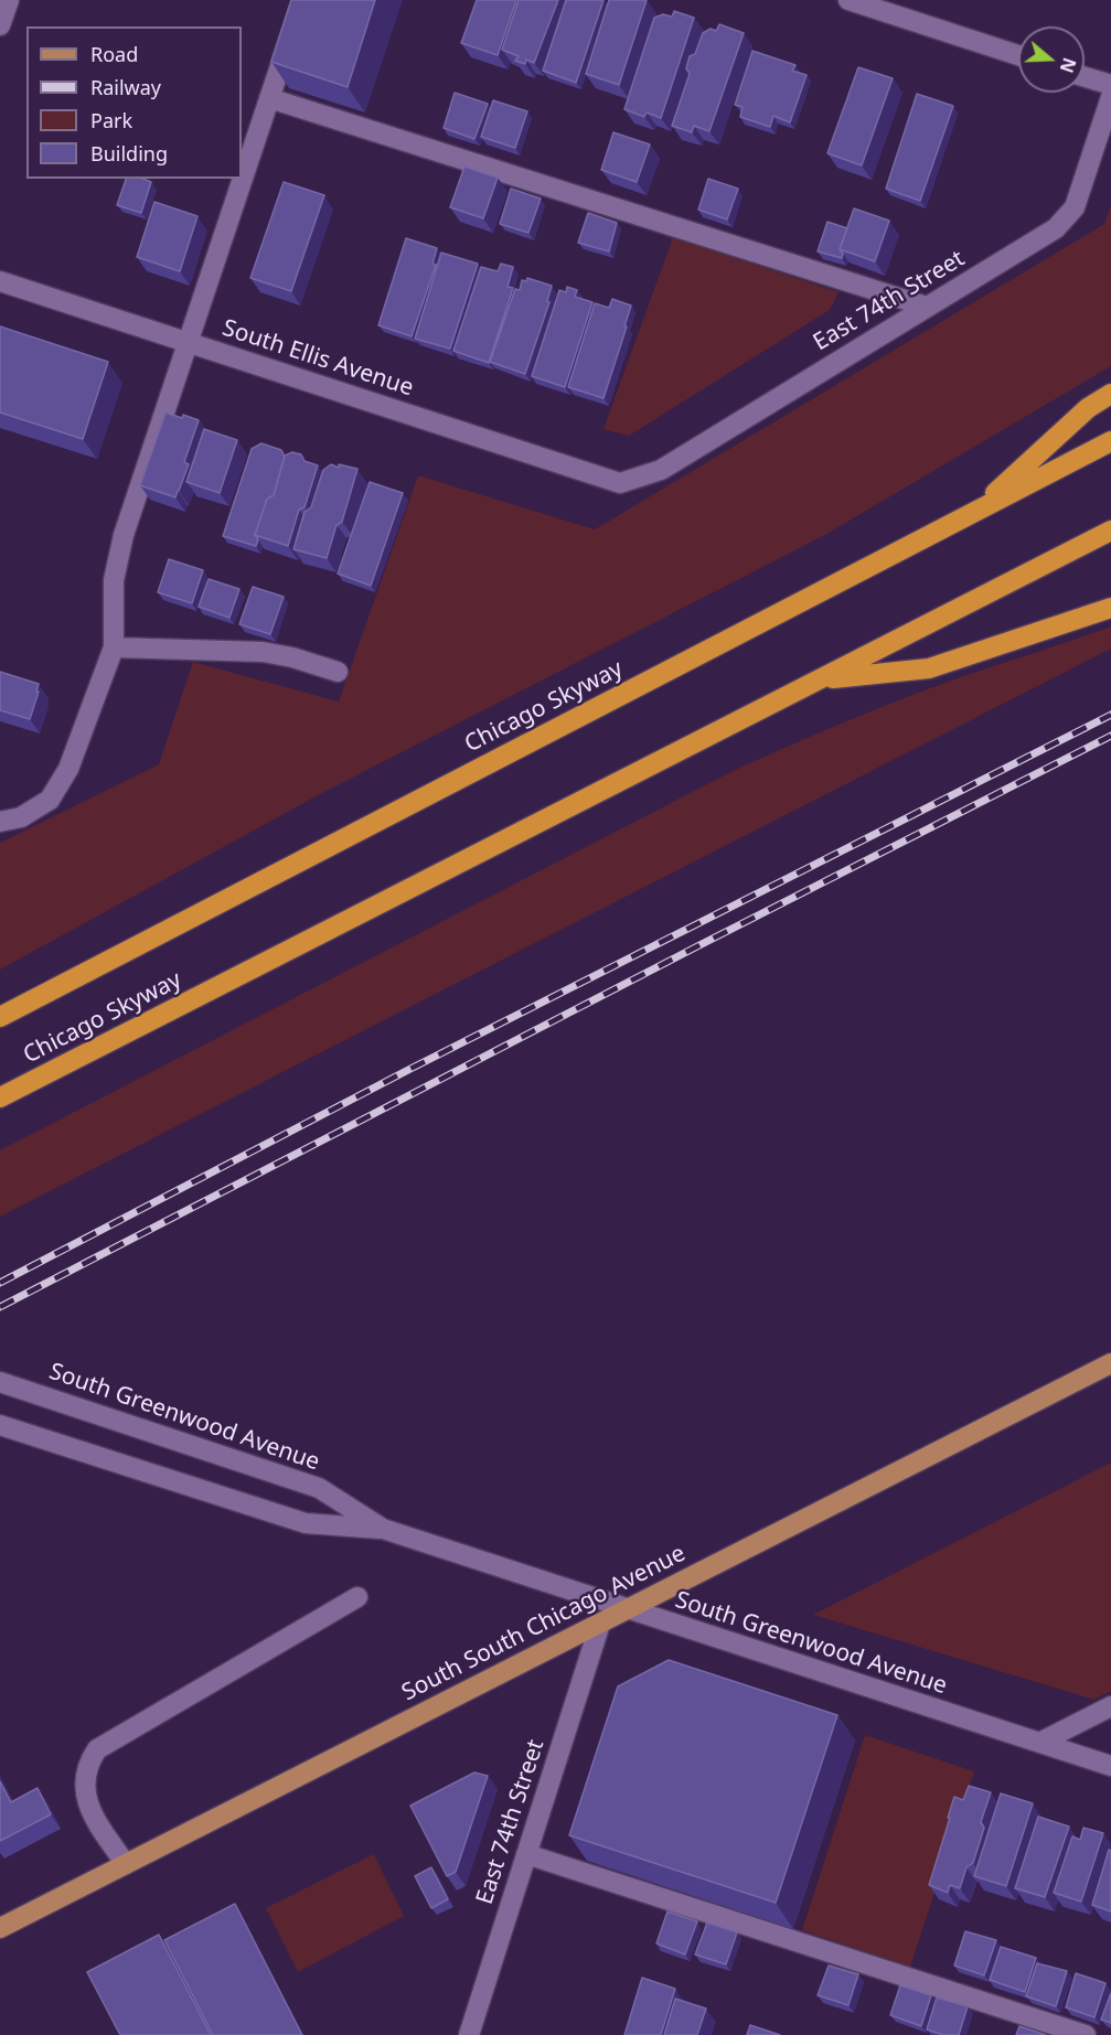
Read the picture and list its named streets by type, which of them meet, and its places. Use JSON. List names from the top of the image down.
{
  "streets": {
    "highway": ["Chicago Skyway"],
    "main road": ["South South Chicago Avenue"],
    "street": ["East 74th Street", "South Ellis Avenue", "South Greenwood Avenue"]
  },
  "crossings": [
    ["East 74th Street", "South Ellis Avenue"],
    ["East 74th Street", "South South Chicago Avenue"],
    ["South Greenwood Avenue", "South South Chicago Avenue"]
  ],
  "legend": [
    "Road",
    "Railway",
    "Park",
    "Building"
  ],
  "north": "right"
}
